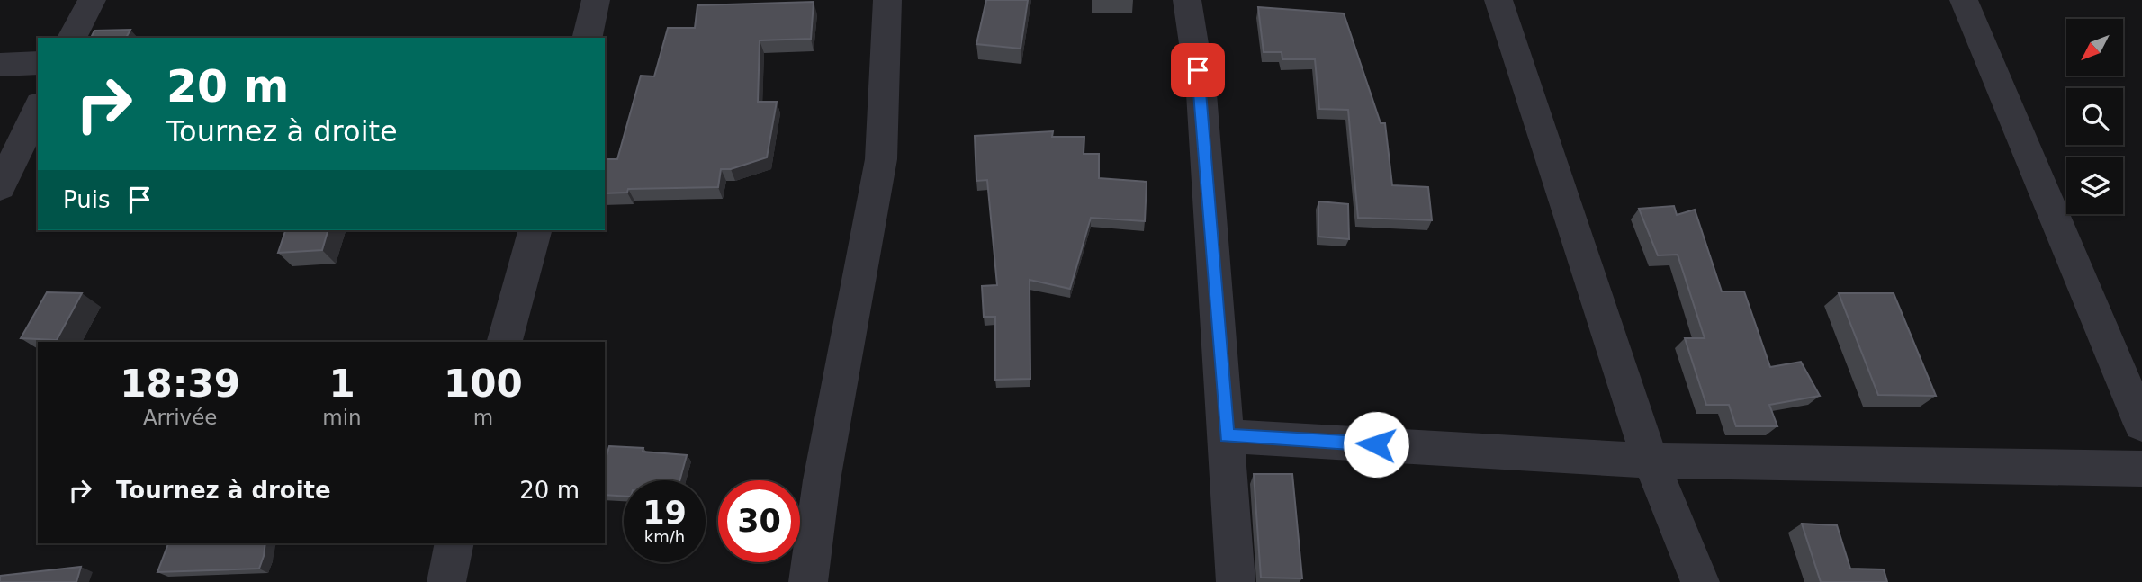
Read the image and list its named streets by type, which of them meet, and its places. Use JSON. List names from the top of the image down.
{
  "north": "bottom left",
  "page": {
    "turn": ["20 m", "Tournez à droite"],
    "then": "Puis",
    "eta": [
      "18:39",
      "Arrivée",
      "1",
      "min",
      "100",
      "m"
    ],
    "list": [
      {
        "name": "Tournez à droite",
        "value": "20 m"
      }
    ],
    "speed": "19 km/h",
    "limit": "30"
  }
}
